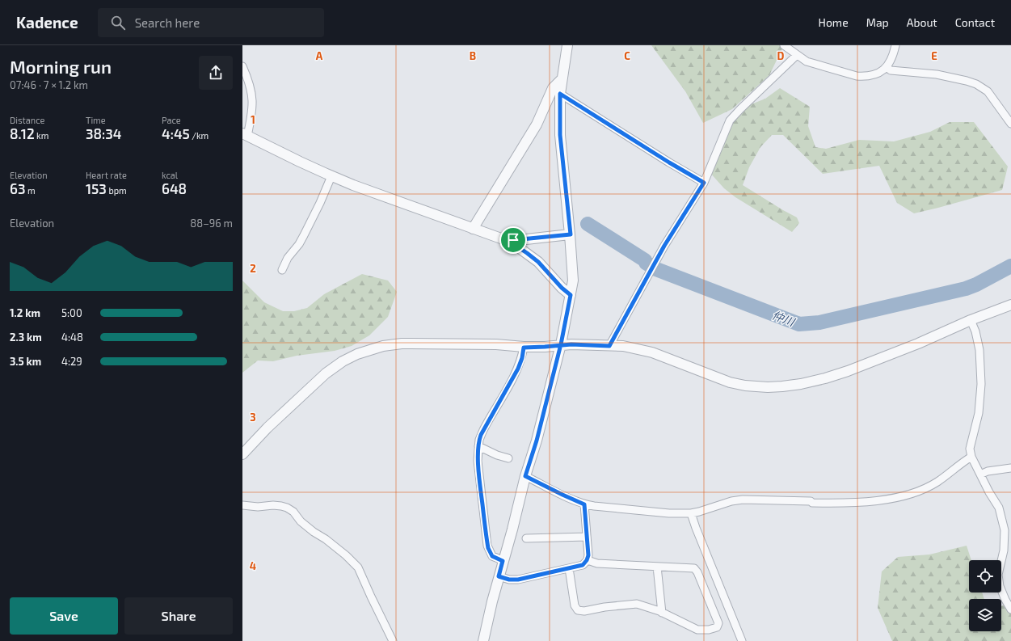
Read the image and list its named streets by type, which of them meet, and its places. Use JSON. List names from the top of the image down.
{
  "water": ["仲川"],
  "page": {
    "header": "Kadence",
    "search": "Search here",
    "nav": [
      "Home",
      "Map",
      "About",
      "Contact"
    ],
    "heading": ["Morning run", "07:46 · 7 × 1.2 km"],
    "stats": [
      ["Distance", "8.12 km"],
      ["Time", "38:34"],
      ["Pace", "4:45 /km"],
      ["Elevation", "63 m"],
      ["Heart rate", "153 bpm"],
      ["kcal", "648"]
    ],
    "chart": ["Elevation", "88–96 m"],
    "list": [
      {
        "name": "1.2 km",
        "note": "5:00"
      },
      {
        "name": "2.3 km",
        "note": "4:48"
      },
      {
        "name": "3.5 km",
        "note": "4:29"
      }
    ],
    "buttons": ["Save", "Share"]
  },
  "grid": {
    "columns": [
      "A",
      "B",
      "C",
      "D",
      "E"
    ],
    "rows": [
      "1",
      "2",
      "3",
      "4"
    ]
  }
}
